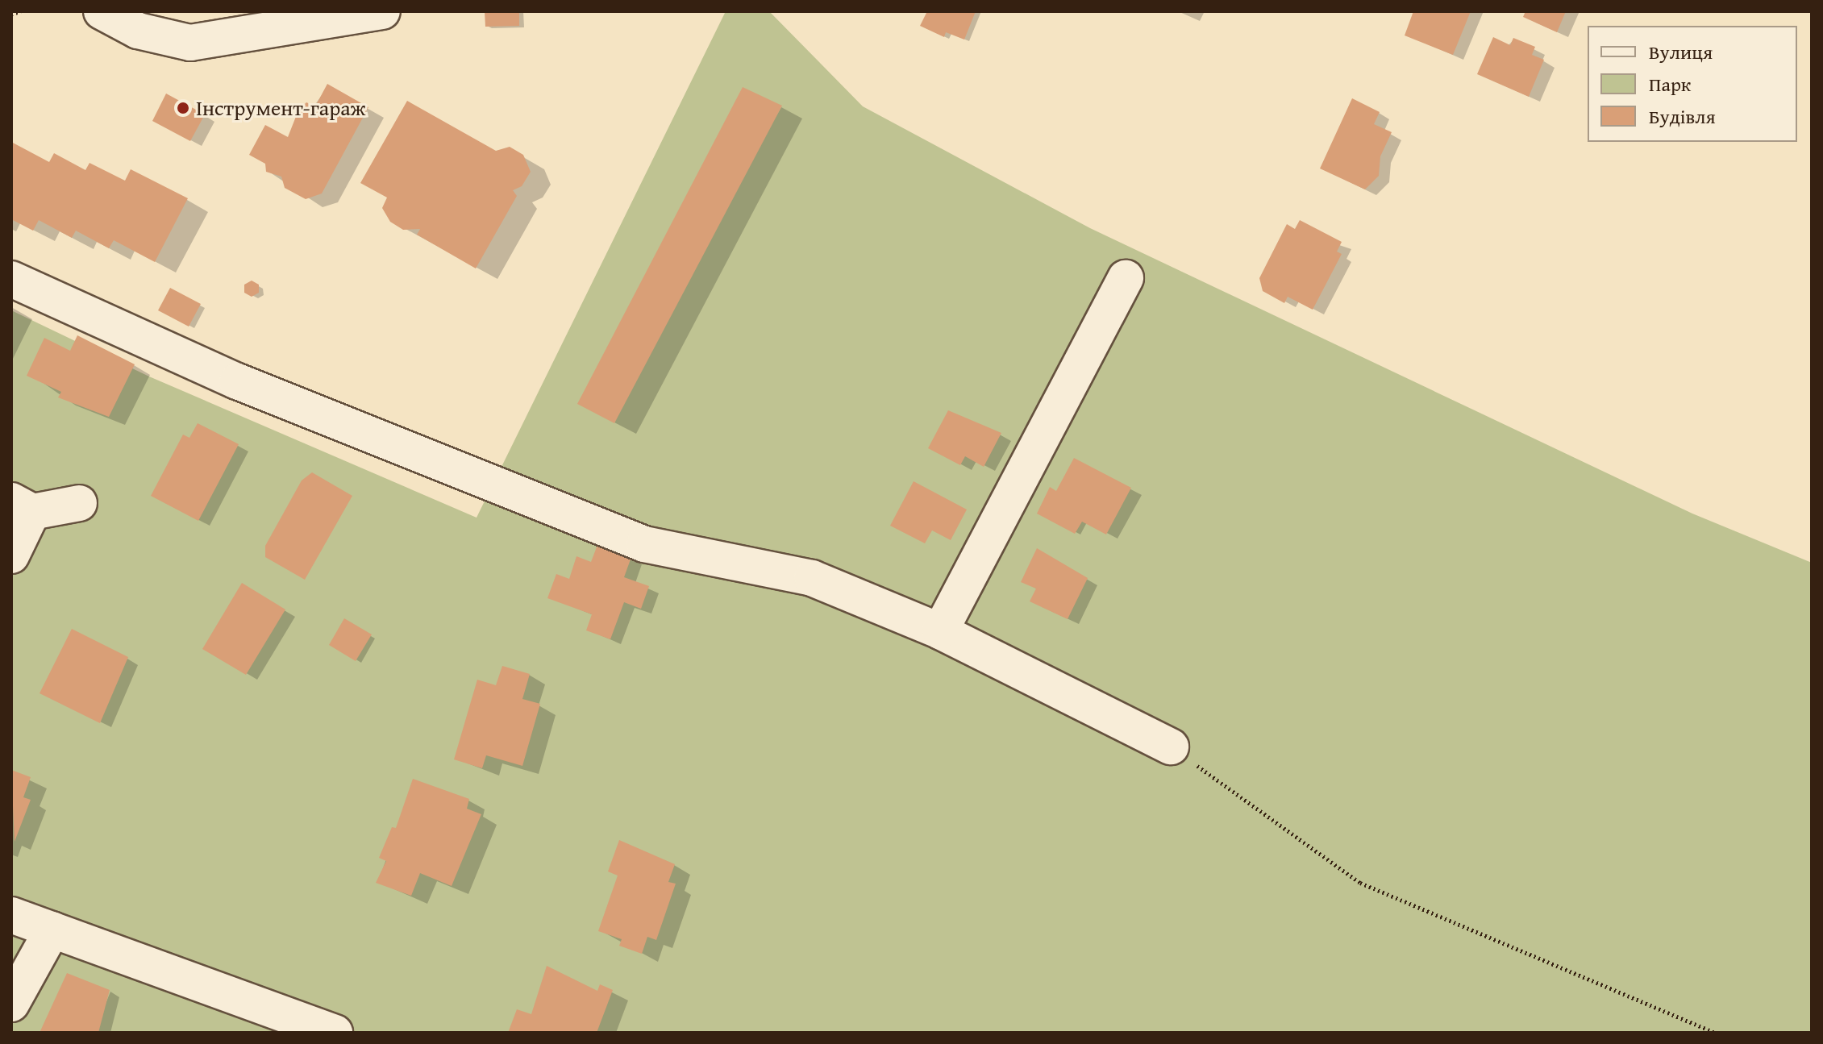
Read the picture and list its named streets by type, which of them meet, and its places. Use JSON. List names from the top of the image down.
{
  "places": ["Інструмент-гараж"],
  "legend": ["Вулиця", "Парк", "Будівля"]
}
